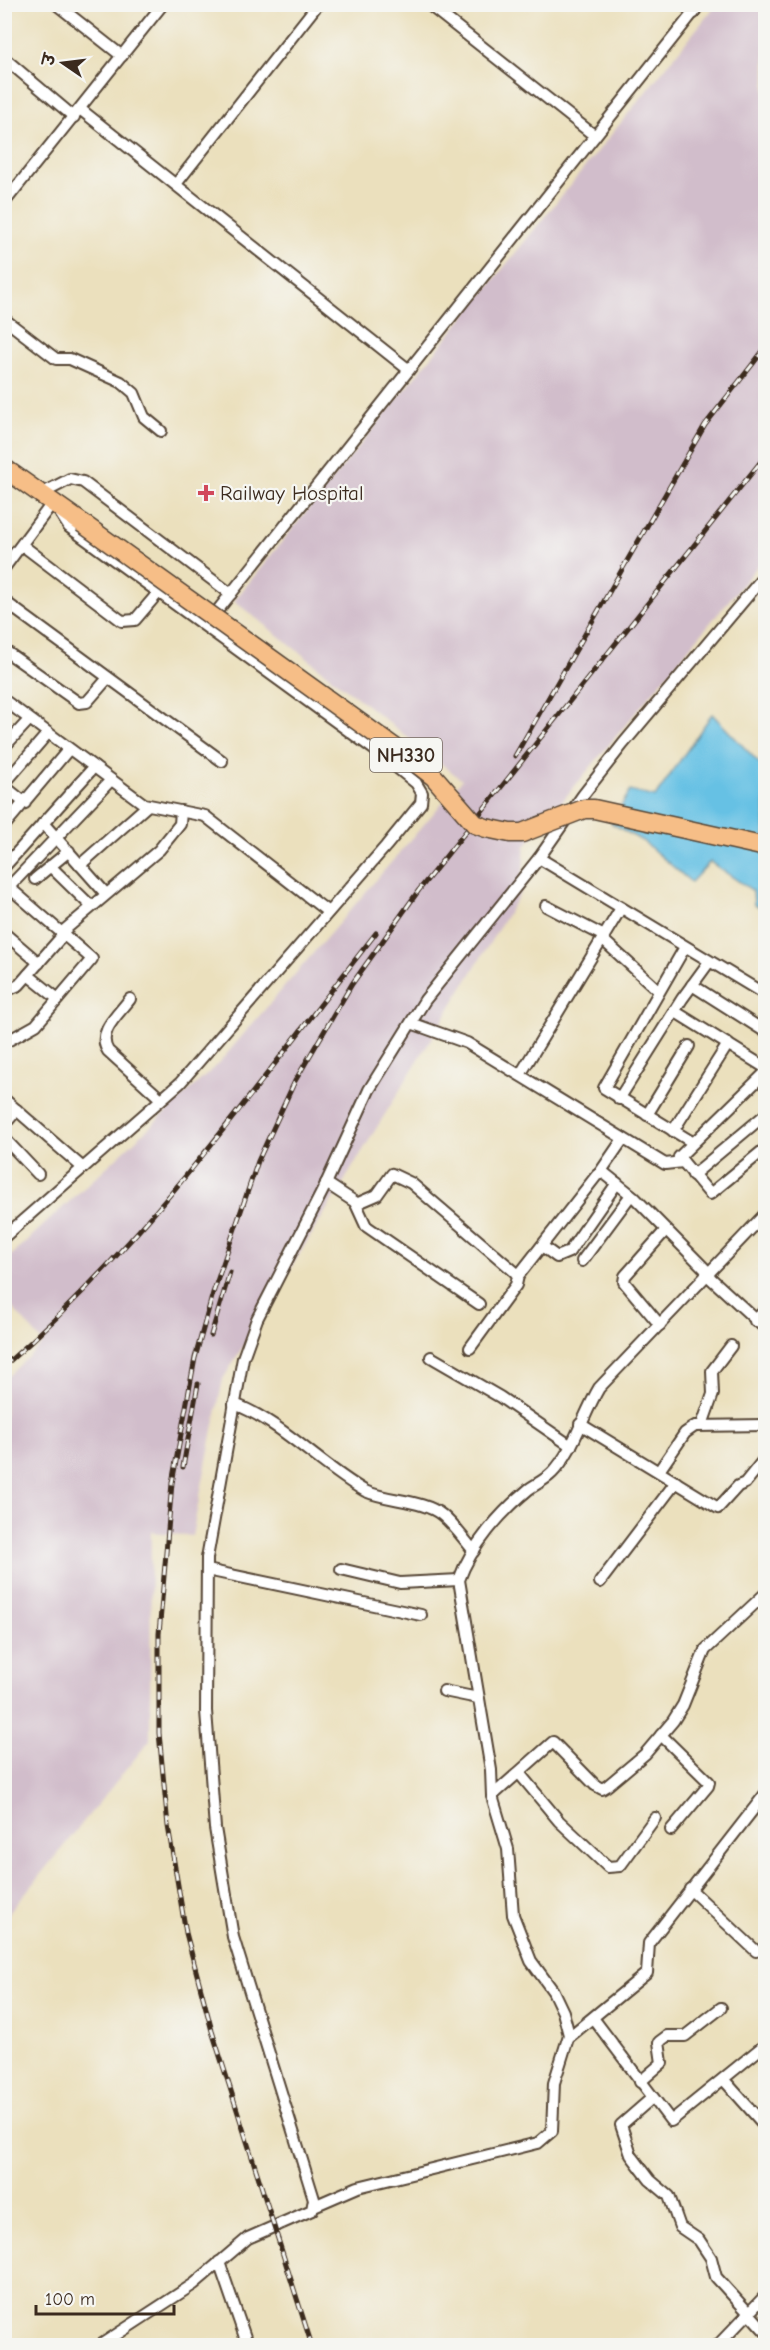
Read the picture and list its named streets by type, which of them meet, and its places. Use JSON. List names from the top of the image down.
{
  "streets": {
    "highway": ["NH330"]
  },
  "places": {
    "health": ["Railway Hospital"]
  },
  "scale_bar": "100 m",
  "north": "left"
}
